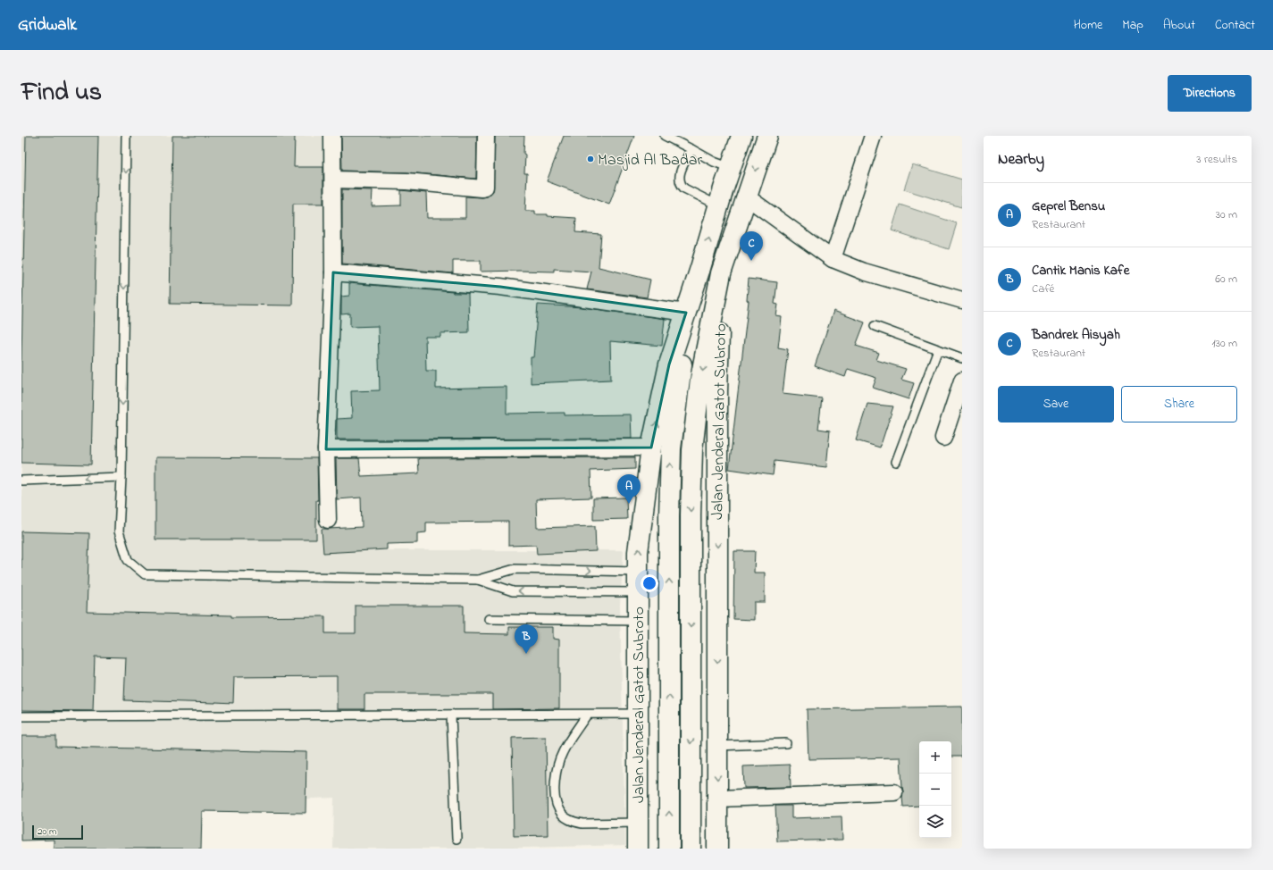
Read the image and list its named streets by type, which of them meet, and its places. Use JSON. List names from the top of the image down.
{
  "streets": {
    "highway": ["Jalan Jenderal Gatot Subroto"]
  },
  "places": ["Masjid Al Badar"],
  "scale_bar": "20 m",
  "page": {
    "header": "Gridwalk",
    "nav": [
      "Home",
      "Map",
      "About",
      "Contact"
    ],
    "title": "Find us",
    "buttons": [
      "Directions",
      ["Save", "Share"]
    ],
    "heading": ["Nearby", "3 results"],
    "list": [
      {
        "mark": "A",
        "name": "Geprel Bensu",
        "note": "Restaurant",
        "value": "30 m"
      },
      {
        "mark": "B",
        "name": "Cantik Manis Kafe",
        "note": "Café",
        "value": "60 m"
      },
      {
        "mark": "C",
        "name": "Bandrek Aisyah",
        "note": "Restaurant",
        "value": "130 m"
      }
    ],
    "pins": ["C", "A", "B"],
    "map_buttons": ["+", "−"],
    "scale": "20 m"
  }
}
